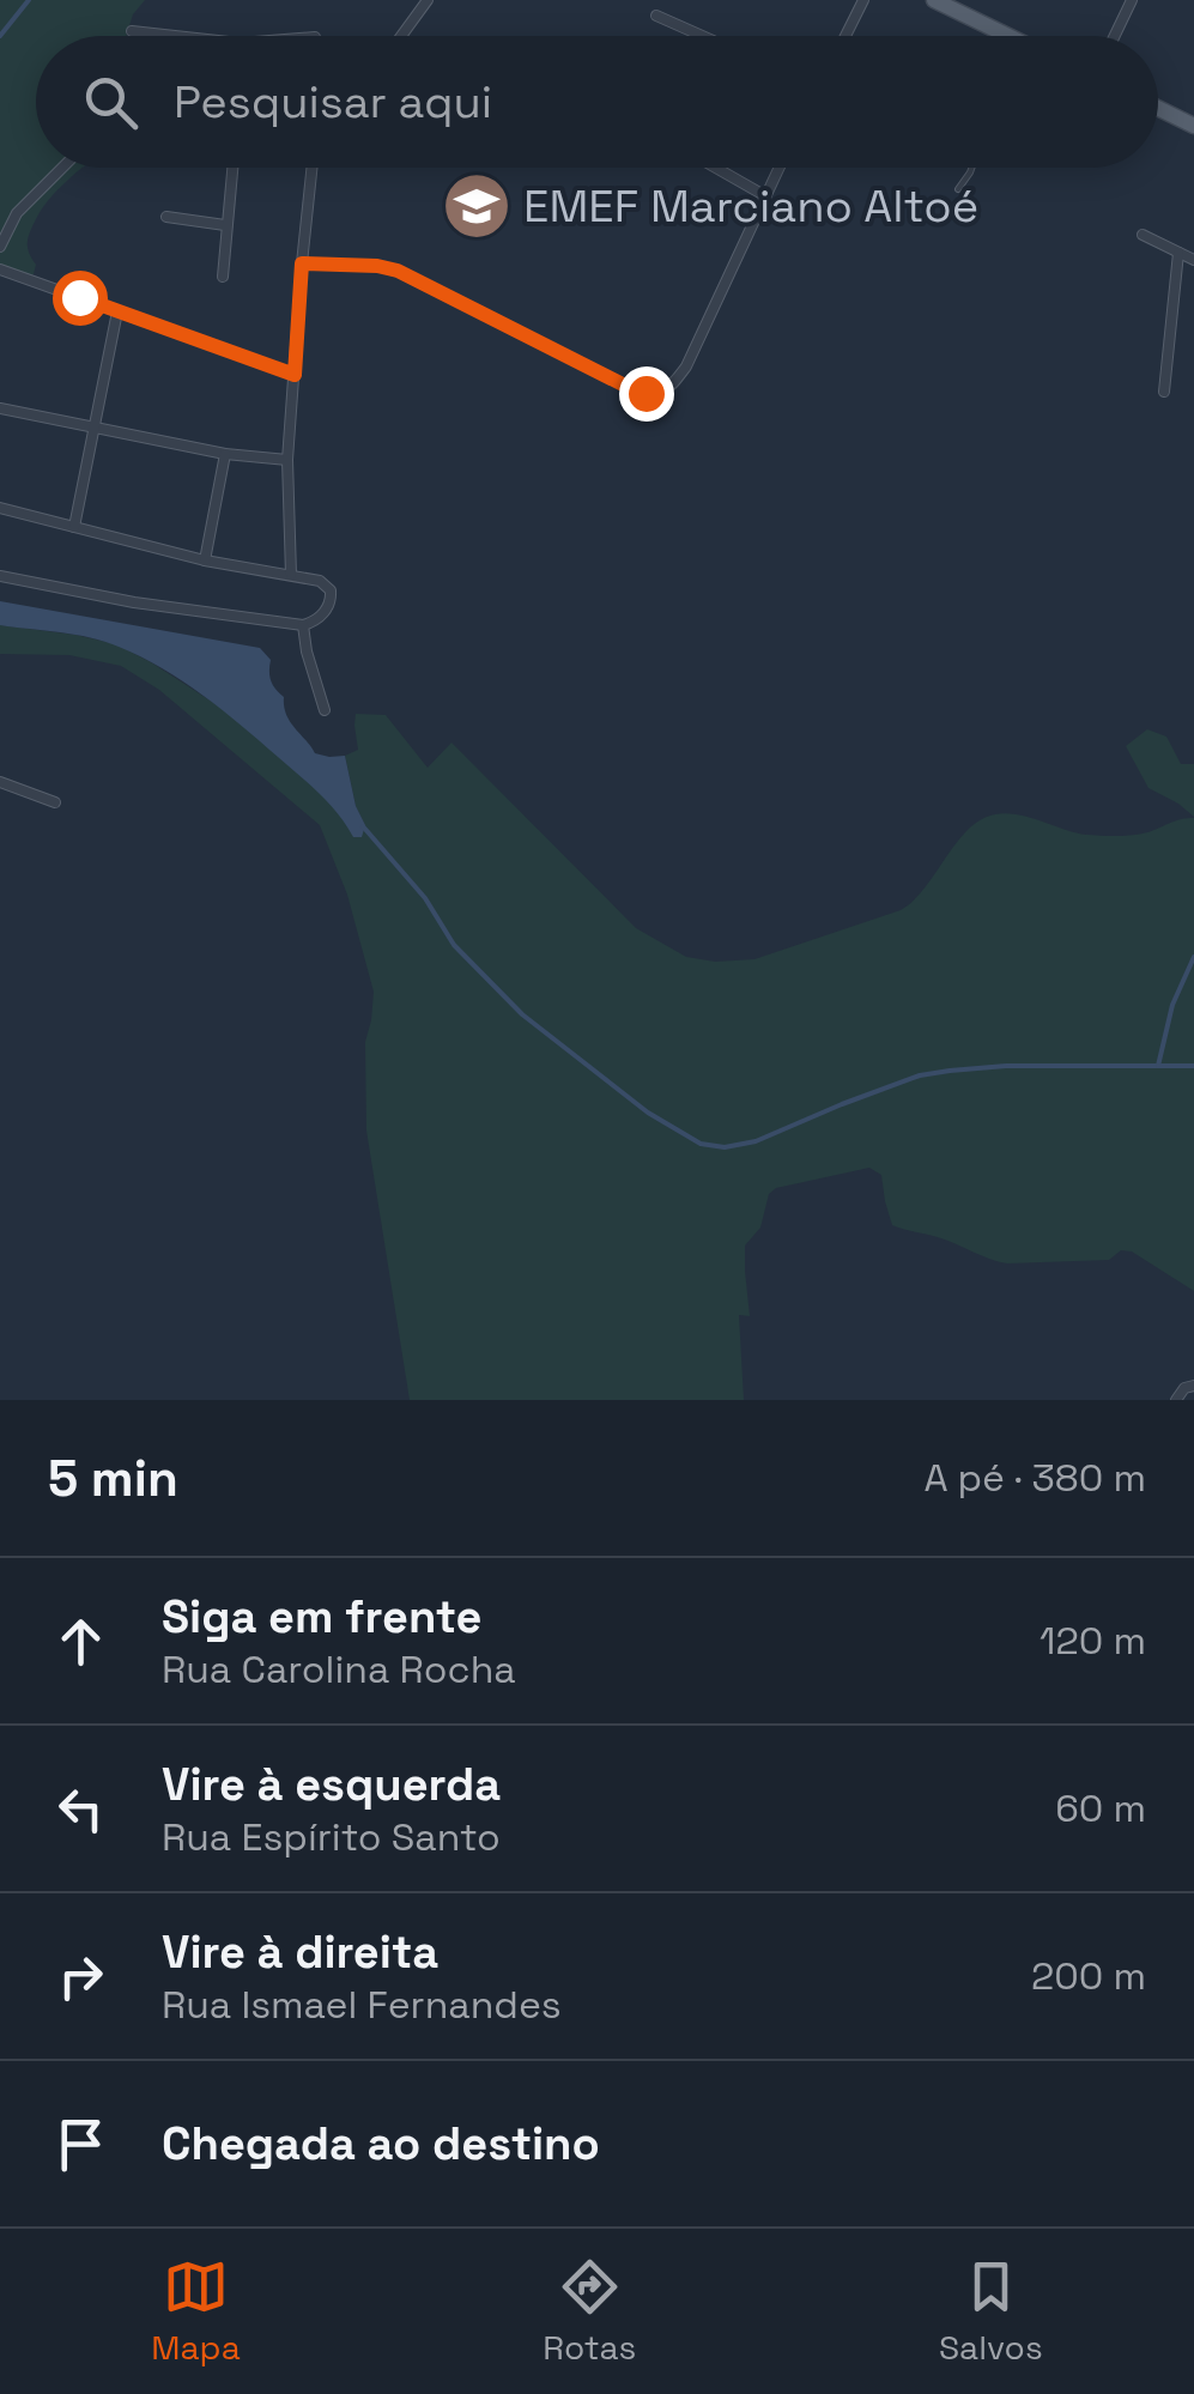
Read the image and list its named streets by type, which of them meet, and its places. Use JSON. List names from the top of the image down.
{
  "places": {
    "school or university": ["EMEF Marciano Altoé"]
  },
  "page": {
    "search": "Pesquisar aqui",
    "heading": ["5 min", "A pé · 380 m"],
    "list": [
      ["Siga em frente", "Rua Carolina Rocha", "120 m"],
      ["Vire à esquerda", "Rua Espírito Santo", "60 m"],
      ["Vire à direita", "Rua Ismael Fernandes", "200 m"],
      "Chegada ao destino"
    ],
    "nav": ["Mapa", "Rotas", "Salvos"]
  }
}
